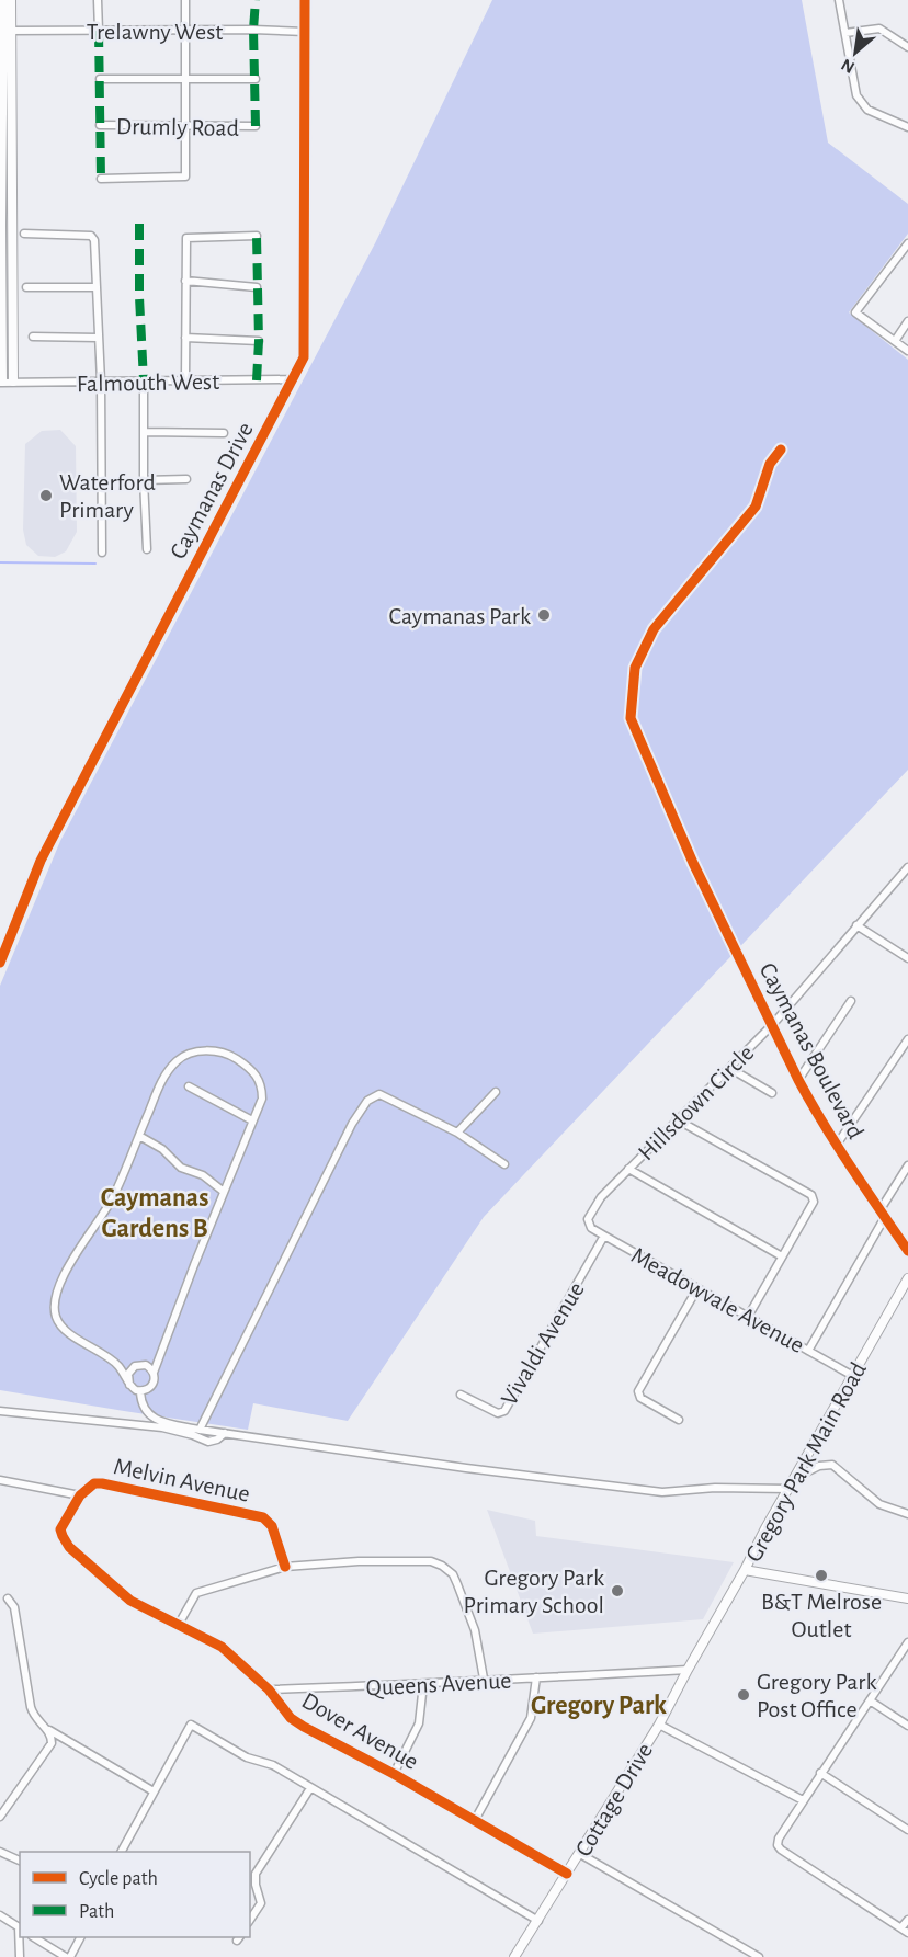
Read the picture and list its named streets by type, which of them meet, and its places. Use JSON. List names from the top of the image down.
{
  "streets": {
    "street": [
      "Trelawny West",
      "Drumly Road",
      "Falmouth West",
      "Caymanas Drive",
      "Caymanas Boulevard",
      "Hillsdown Circle",
      "Meadowvale Avenue",
      "Vivaldi Avenue",
      "Gregory Park Main Road",
      "Melvin Avenue",
      "Queens Avenue",
      "Dover Avenue",
      "Cottage Drive"
    ]
  },
  "crossings": [
    ["Trelawny West", "Caymanas Drive"],
    ["Falmouth West", "Caymanas Drive"],
    ["Caymanas Boulevard", "Hillsdown Circle"],
    ["Hillsdown Circle", "Meadowvale Avenue"],
    ["Meadowvale Avenue", "Vivaldi Avenue"],
    ["Meadowvale Avenue", "Gregory Park Main Road"],
    ["Gregory Park Main Road", "Cottage Drive"],
    ["Melvin Avenue", "Dover Avenue"],
    ["Queens Avenue", "Dover Avenue"],
    ["Queens Avenue", "Cottage Drive"],
    ["Dover Avenue", "Cottage Drive"]
  ],
  "districts": ["Caymanas Gardens B", "Gregory Park"],
  "places": [
    "Waterford Primary",
    "Caymanas Park",
    "B&T Melrose Outlet",
    "Gregory Park Primary School",
    "Gregory Park Post Office"
  ],
  "legend": ["Cycle path", "Path"],
  "north": "bottom left"
}
